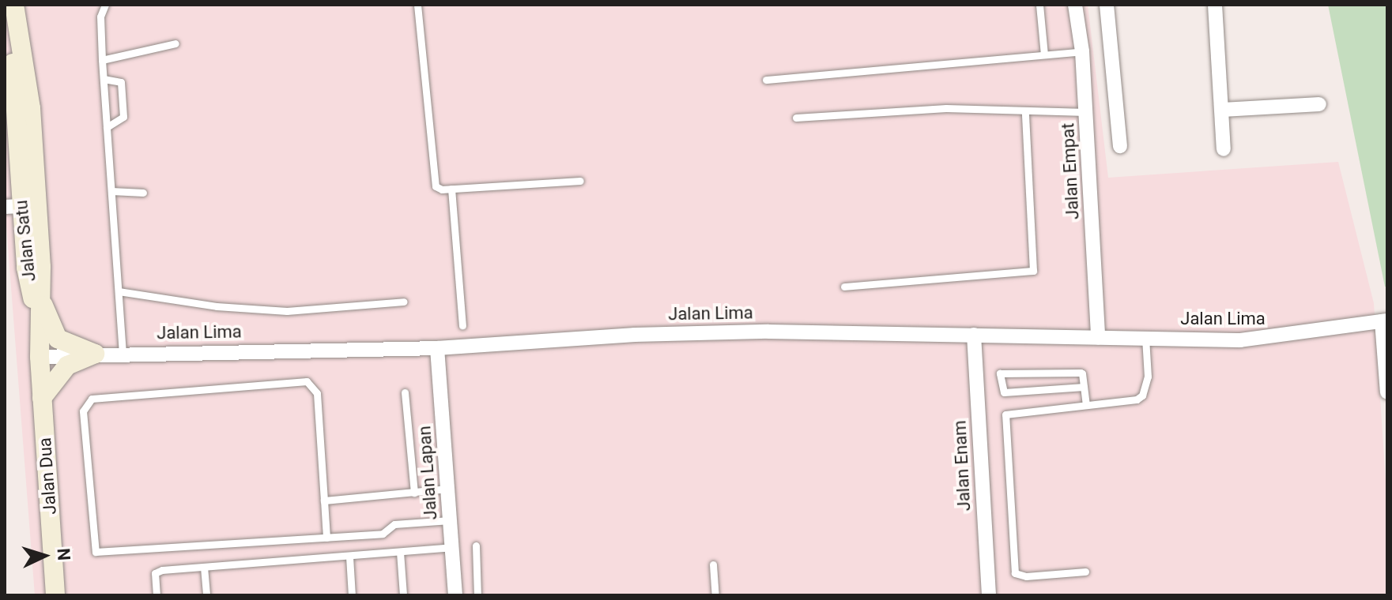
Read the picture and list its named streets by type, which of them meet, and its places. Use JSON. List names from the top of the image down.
{
  "streets": {
    "main road": ["Jalan Satu", "Jalan Dua"],
    "street": [
      "Jalan Empat",
      "Jalan Lima",
      "Jalan Enam",
      "Jalan Lapan"
    ]
  },
  "crossings": [
    ["Jalan Empat", "Jalan Lima"],
    ["Jalan Satu", "Jalan Lima"],
    ["Jalan Satu", "Jalan Dua"],
    ["Jalan Lima", "Jalan Enam"],
    ["Jalan Lima", "Jalan Lapan"],
    ["Jalan Lima", "Jalan Dua"]
  ],
  "north": "right"
}
